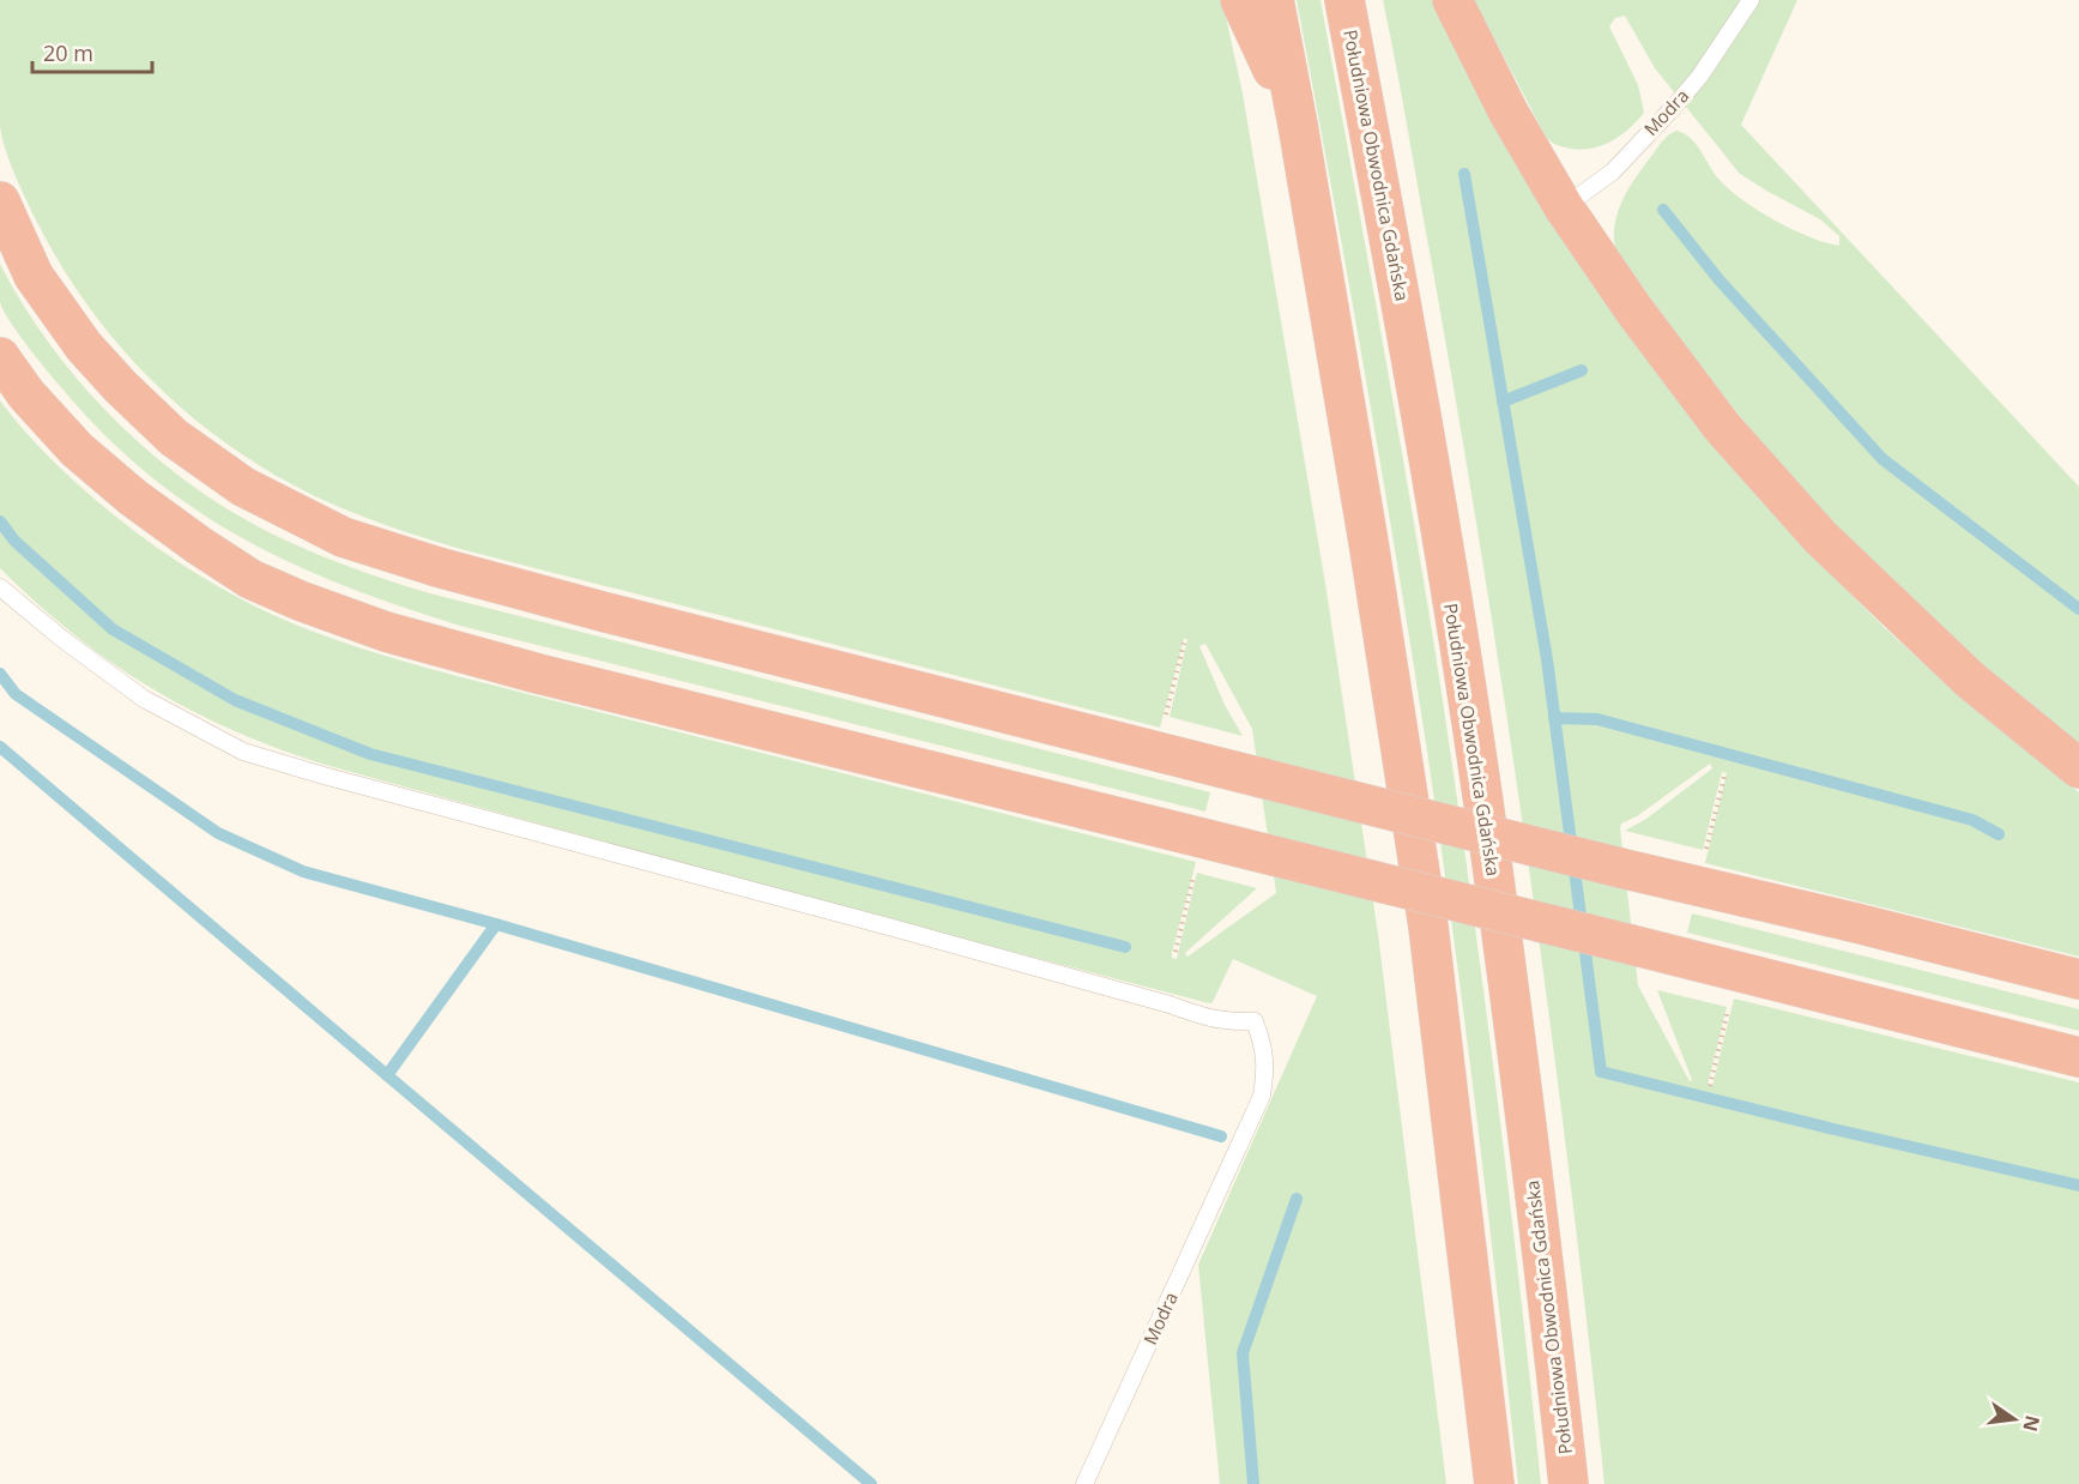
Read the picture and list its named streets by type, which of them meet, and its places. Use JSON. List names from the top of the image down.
{
  "streets": {
    "highway": ["Południowa Obwodnica Gdańska"],
    "lane": ["Modra"]
  },
  "scale_bar": "20 m",
  "north": "right"
}
